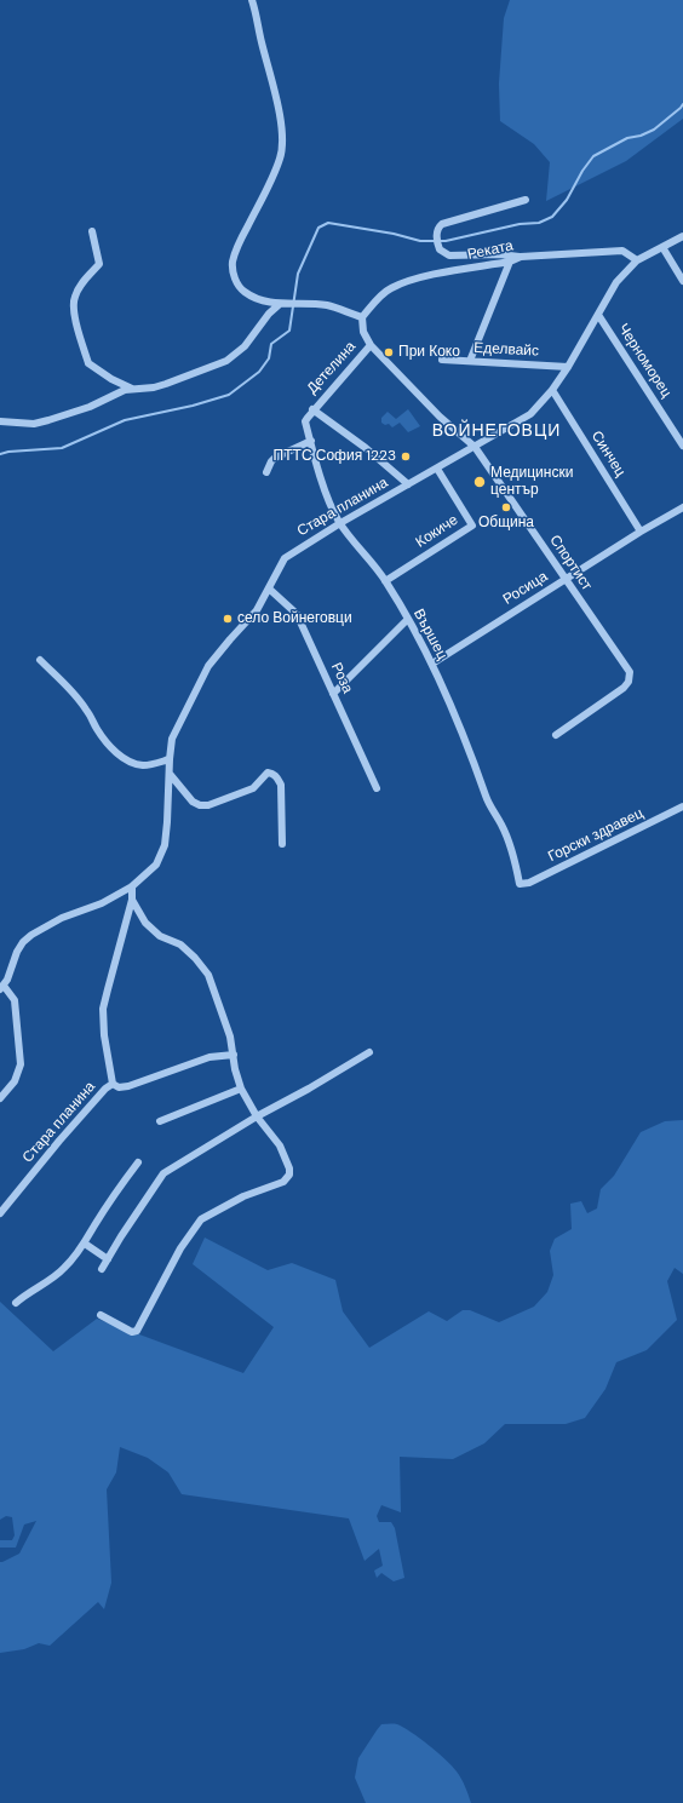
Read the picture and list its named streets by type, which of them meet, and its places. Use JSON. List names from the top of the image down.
{
  "streets": {
    "street": [
      "Реката",
      "Еделвайс",
      "Черноморец",
      "Детелина",
      "Синчец",
      "Стара планина",
      "Кокиче",
      "Спортист",
      "Росица",
      "Вършец",
      "Роза",
      "Горски здравец"
    ]
  },
  "crossings": [
    ["Реката", "Стара планина"],
    ["Реката", "Спортист"],
    ["Еделвайс", "Стара планина"],
    ["Черноморец", "Стара планина"],
    ["Детелина", "Спортист"],
    ["Детелина", "Вършец"],
    ["Синчец", "Стара планина"],
    ["Синчец", "Росица"],
    ["Стара планина", "Кокиче"],
    ["Стара планина", "Спортист"],
    ["Стара планина", "Вършец"],
    ["Стара планина", "Роза"],
    ["Кокиче", "Вършец"],
    ["Спортист", "Росица"],
    ["Росица", "Вършец"],
    ["Вършец", "Горски здравец"]
  ],
  "districts": ["ВОЙНЕГОВЦИ"],
  "places": [
    "При Коко",
    "ПТТС София 1223",
    "Медицински център",
    "Община",
    "село Войнеговци"
  ]
}
